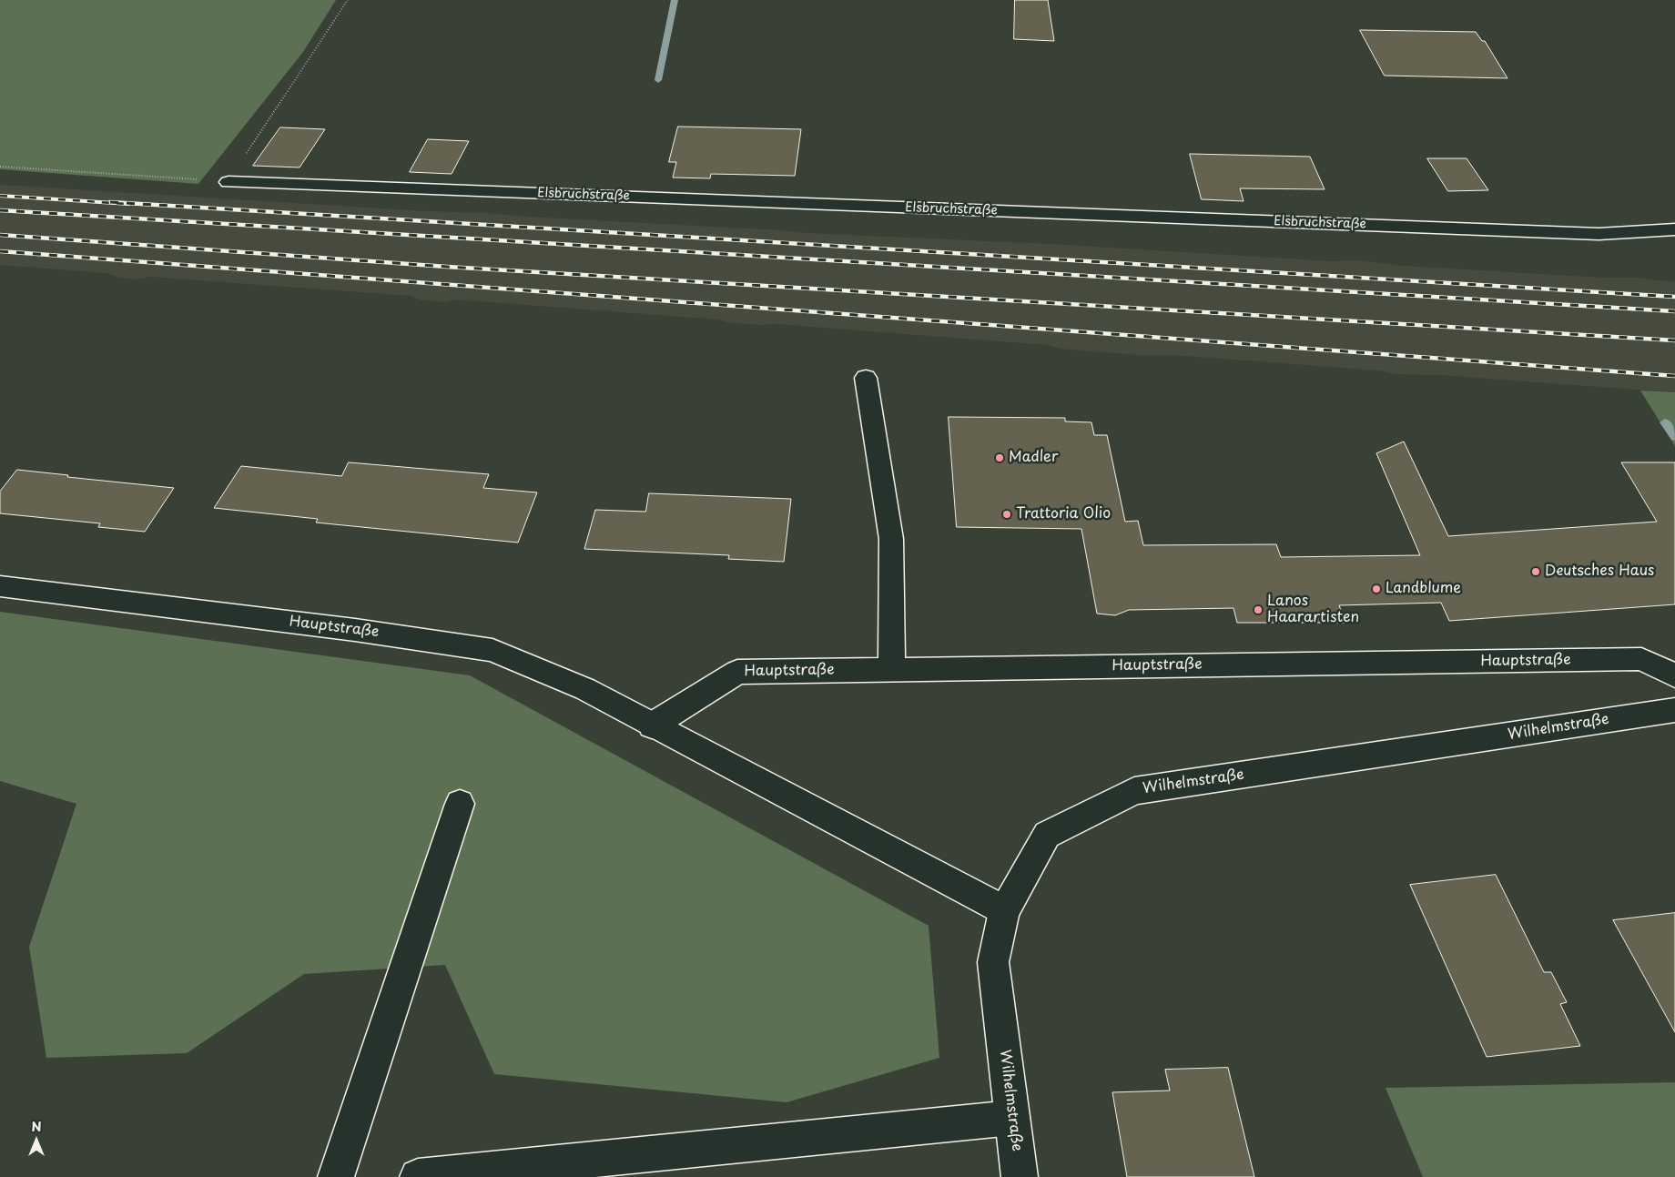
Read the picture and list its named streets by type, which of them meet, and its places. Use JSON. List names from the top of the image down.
{
  "streets": {
    "street": ["Elsbruchstraße", "Hauptstraße", "Wilhelmstraße"]
  },
  "crossings": [
    ["Hauptstraße", "Wilhelmstraße"]
  ],
  "places": [
    "Madler",
    "Trattoria Olio",
    "Deutsches Haus",
    "Landblume",
    "Lanos Haarartisten"
  ],
  "north": "top"
}
